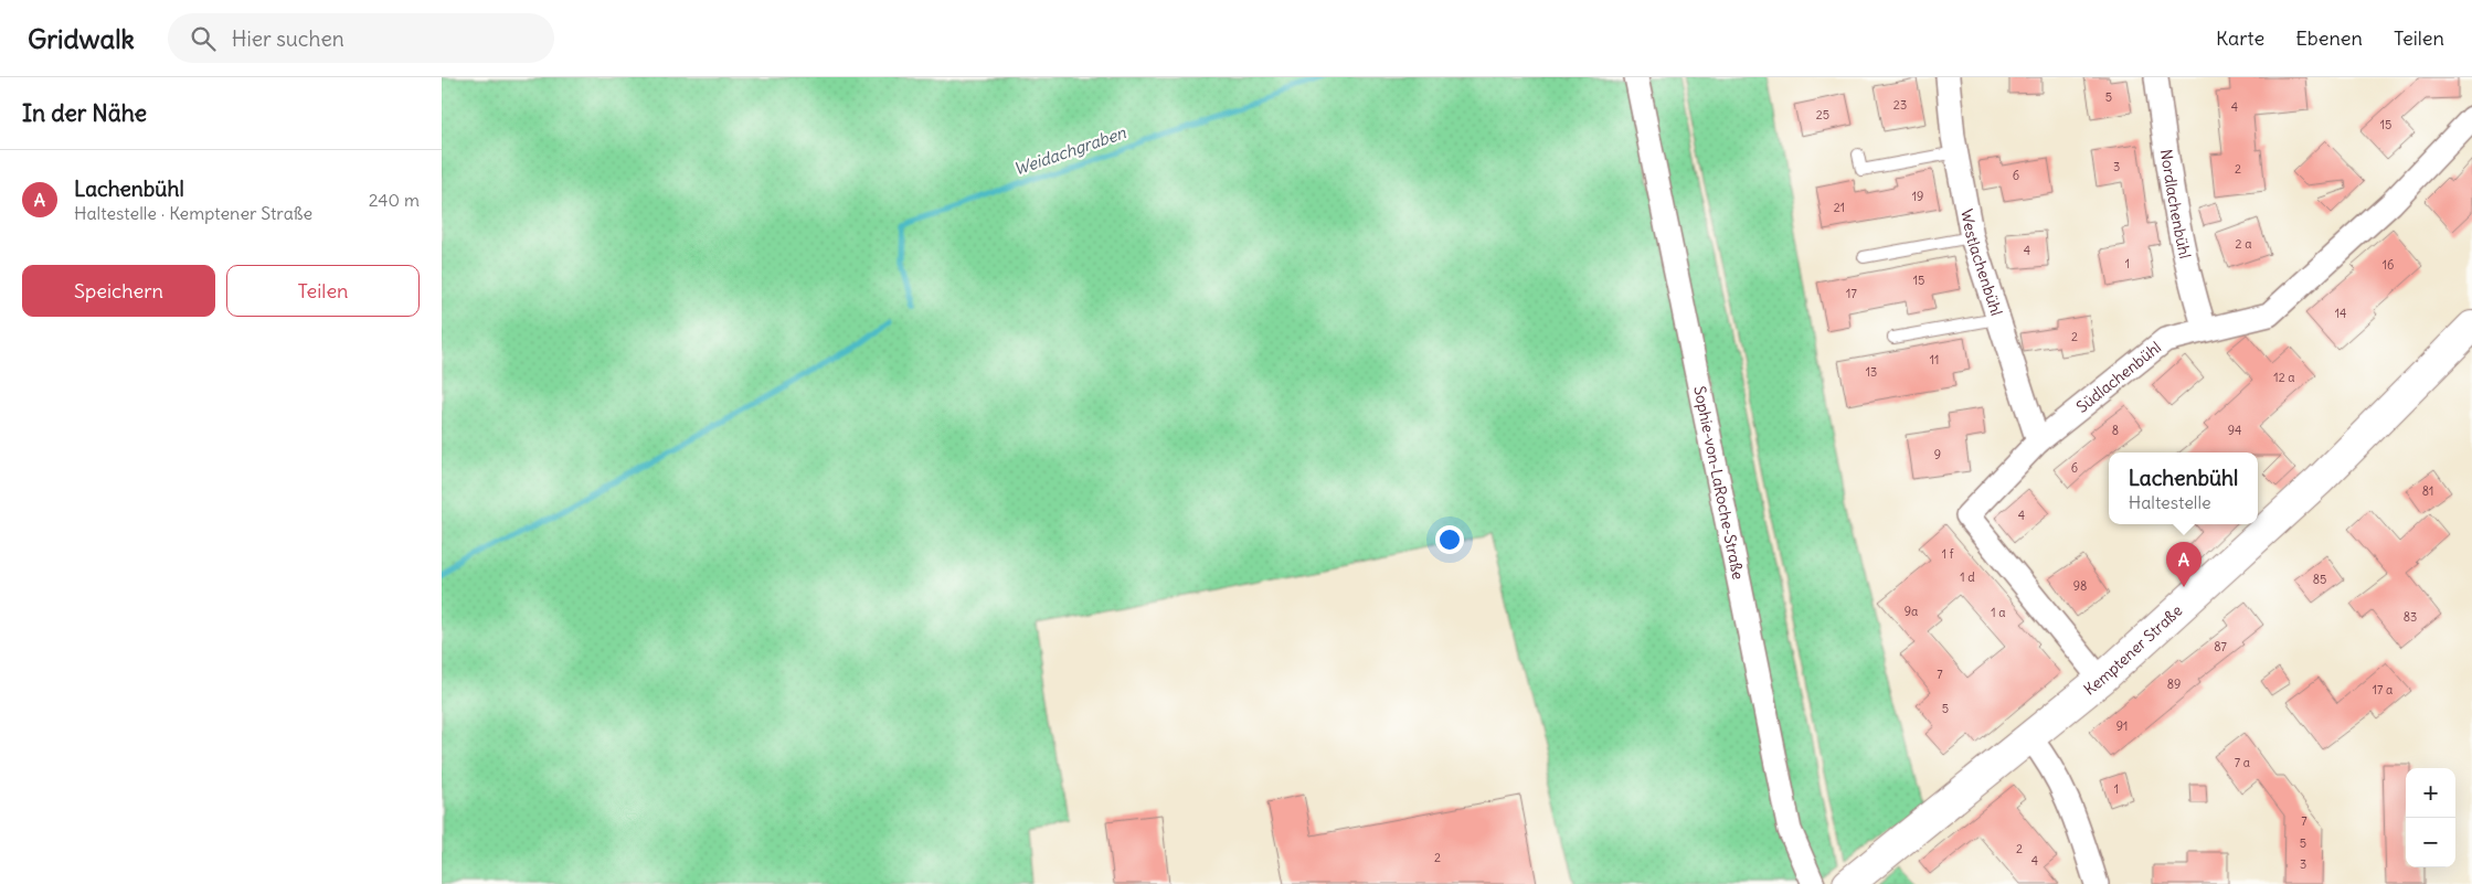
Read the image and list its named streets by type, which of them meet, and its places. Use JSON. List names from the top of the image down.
{
  "streets": {
    "main road": ["Kemptener Straße"],
    "street": [
      "Nordlachenbühl",
      "Westlachenbühl",
      "Südlachenbühl",
      "Sophie-von-LaRoche-Straße"
    ]
  },
  "crossings": [
    ["Nordlachenbühl", "Südlachenbühl"],
    ["Westlachenbühl", "Südlachenbühl"],
    ["Südlachenbühl", "Kemptener Straße"]
  ],
  "water": ["Weidachgraben"],
  "house_numbers": [
    "5",
    "23",
    "4",
    "25",
    "15",
    "3",
    "2",
    "6",
    "19",
    "21",
    "2 a",
    "4",
    "1",
    "16",
    "15",
    "17",
    "14",
    "2",
    "11",
    "13",
    "12 a",
    "8",
    "94",
    "9",
    "6",
    "81",
    "4",
    "1 f",
    "1 d",
    "85",
    "98",
    "9a",
    "1 a",
    "83",
    "87",
    "7",
    "89",
    "17 a",
    "5",
    "91",
    "7 a",
    "1",
    "7",
    "5",
    "2",
    "2",
    "4",
    "3"
  ],
  "page": {
    "header": "Gridwalk",
    "search": "Hier suchen",
    "nav": ["Karte", "Ebenen", "Teilen"],
    "heading": "In der Nähe",
    "list": [
      {
        "mark": "A",
        "name": "Lachenbühl",
        "note": "Haltestelle · Kemptener Straße",
        "value": "240 m"
      }
    ],
    "buttons": ["Speichern", "Teilen"],
    "popup": ["Lachenbühl", "Haltestelle"],
    "pins": "A",
    "map_buttons": ["+", "−"]
  }
}
